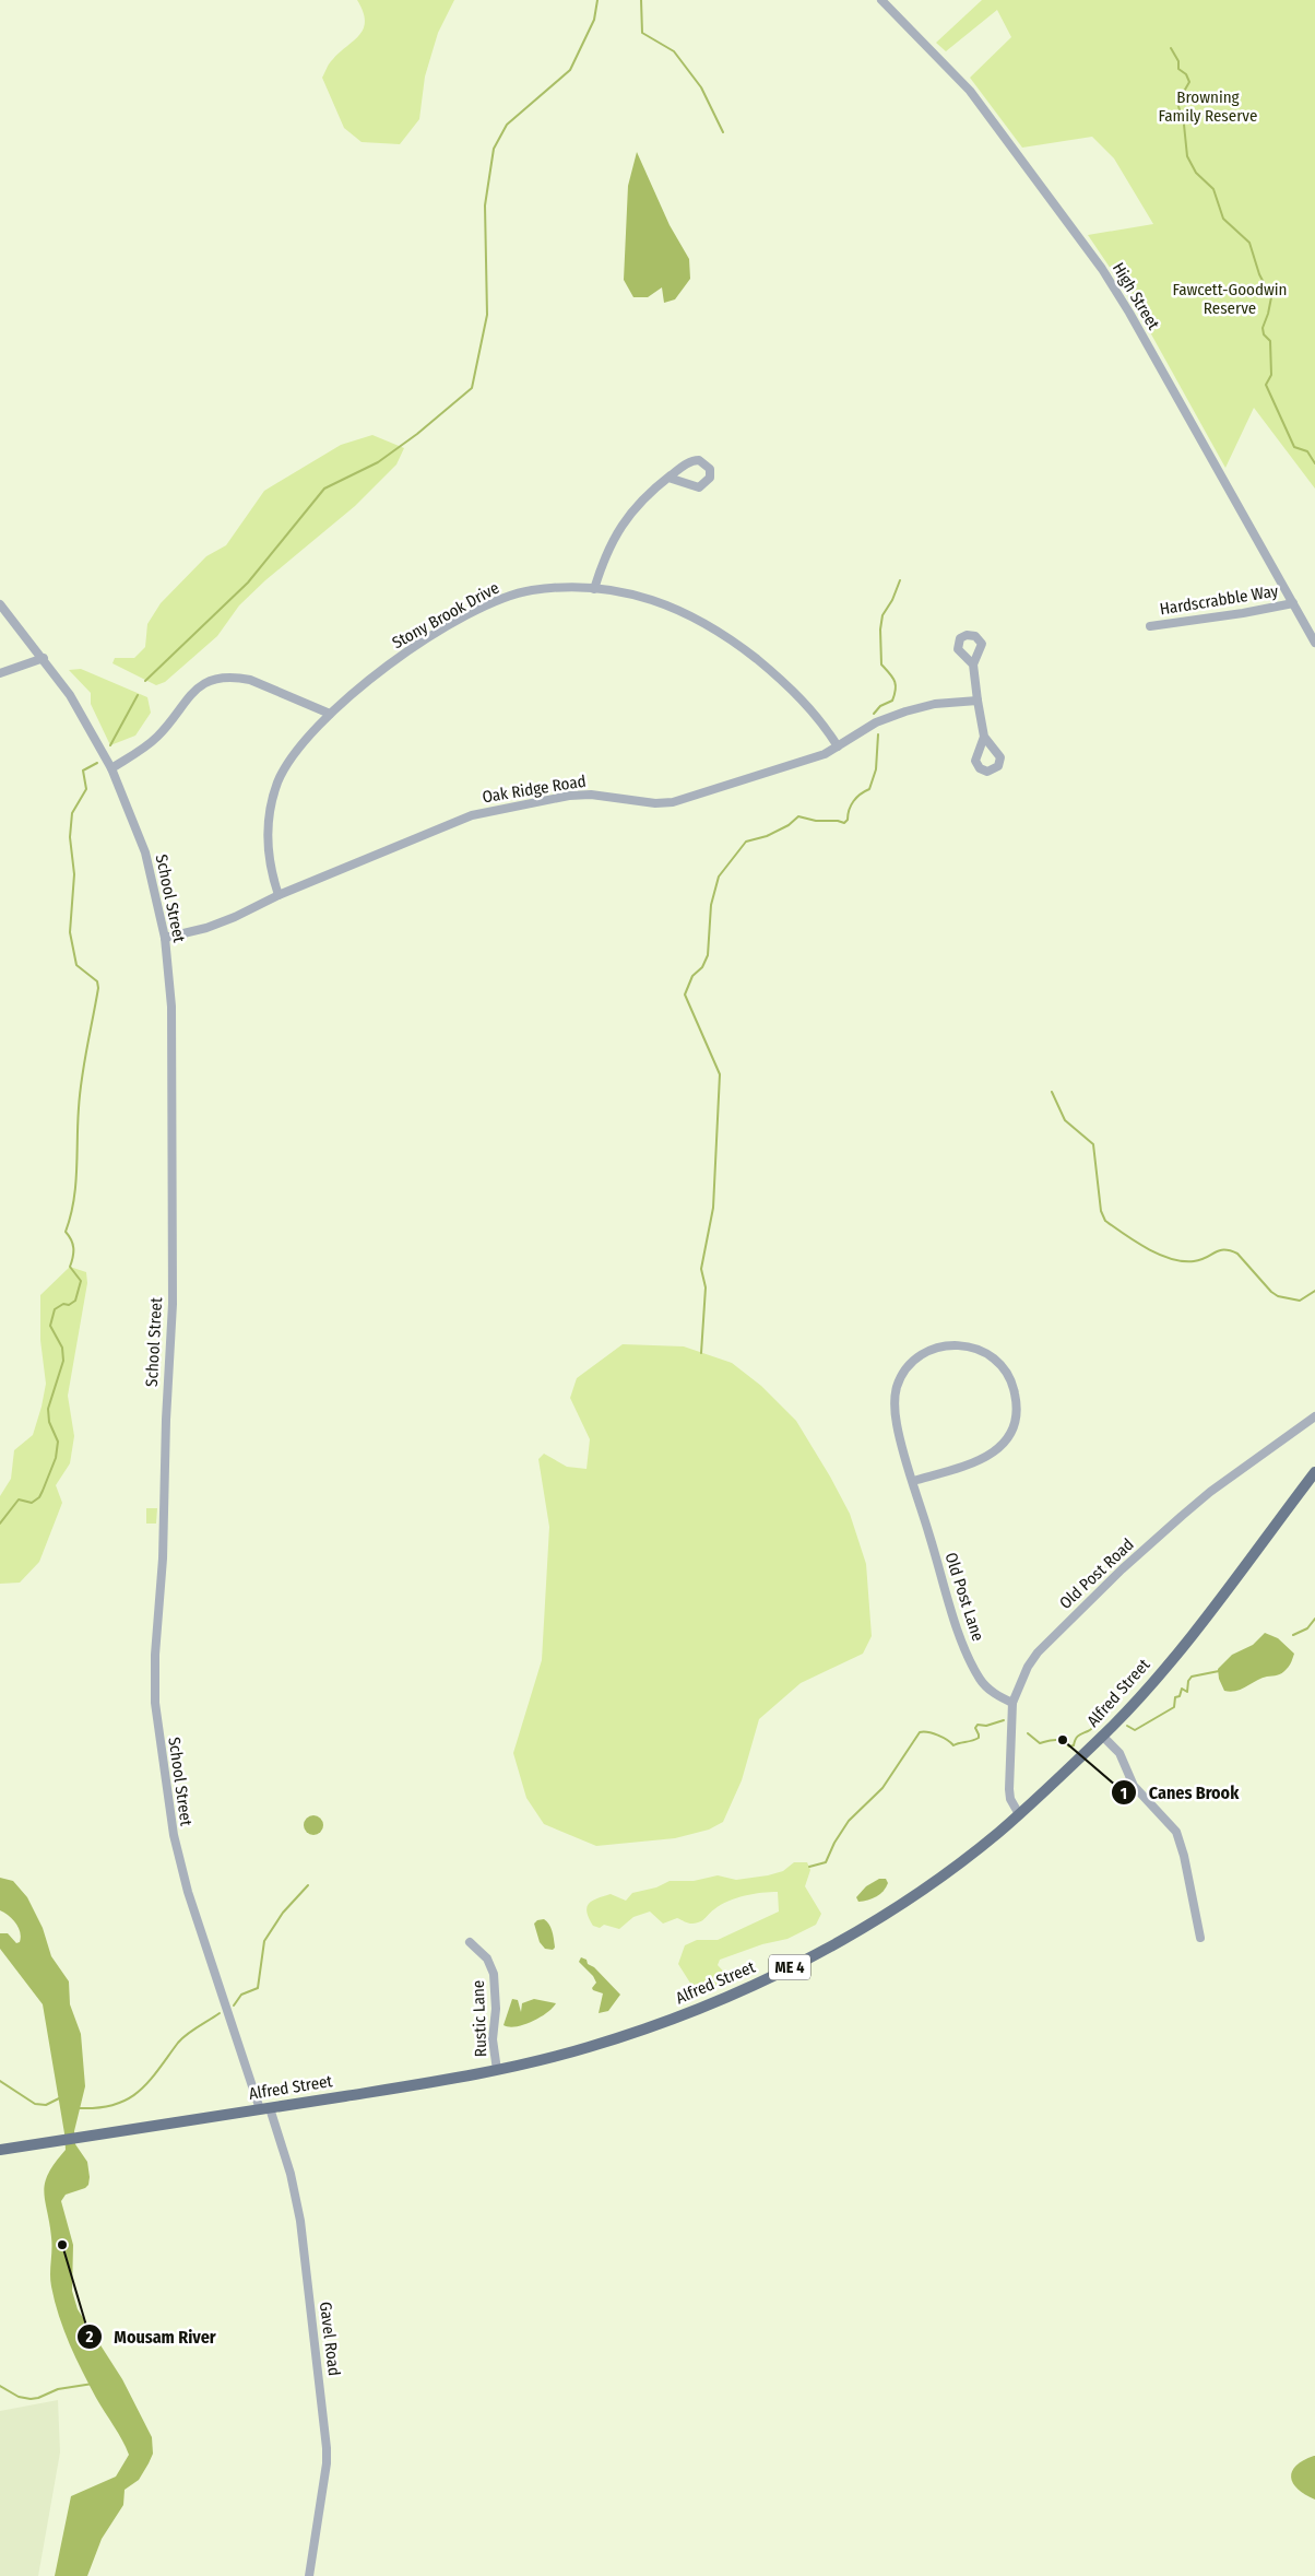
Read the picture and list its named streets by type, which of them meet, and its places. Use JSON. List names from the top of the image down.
{
  "streets": {
    "main road": ["Alfred Street", "ME 4"],
    "street": [
      "High Street",
      "Hardscrabble Way",
      "Stony Brook Drive",
      "Oak Ridge Road",
      "School Street",
      "Old Post Road",
      "Old Post Lane",
      "Rustic Lane",
      "Gavel Road"
    ]
  },
  "crossings": [
    ["High Street", "Hardscrabble Way"],
    ["Stony Brook Drive", "Oak Ridge Road"],
    ["Oak Ridge Road", "School Street"],
    ["School Street", "Alfred Street"],
    ["School Street", "Gavel Road"],
    ["Old Post Road", "Old Post Lane"],
    ["Old Post Road", "Alfred Street"],
    ["Alfred Street", "Rustic Lane"],
    ["Alfred Street", "Gavel Road"]
  ],
  "parks": ["Browning Family Reserve", "Fawcett-Goodwin Reserve"],
  "places": ["Canes Brook", "Mousam River"]
}
